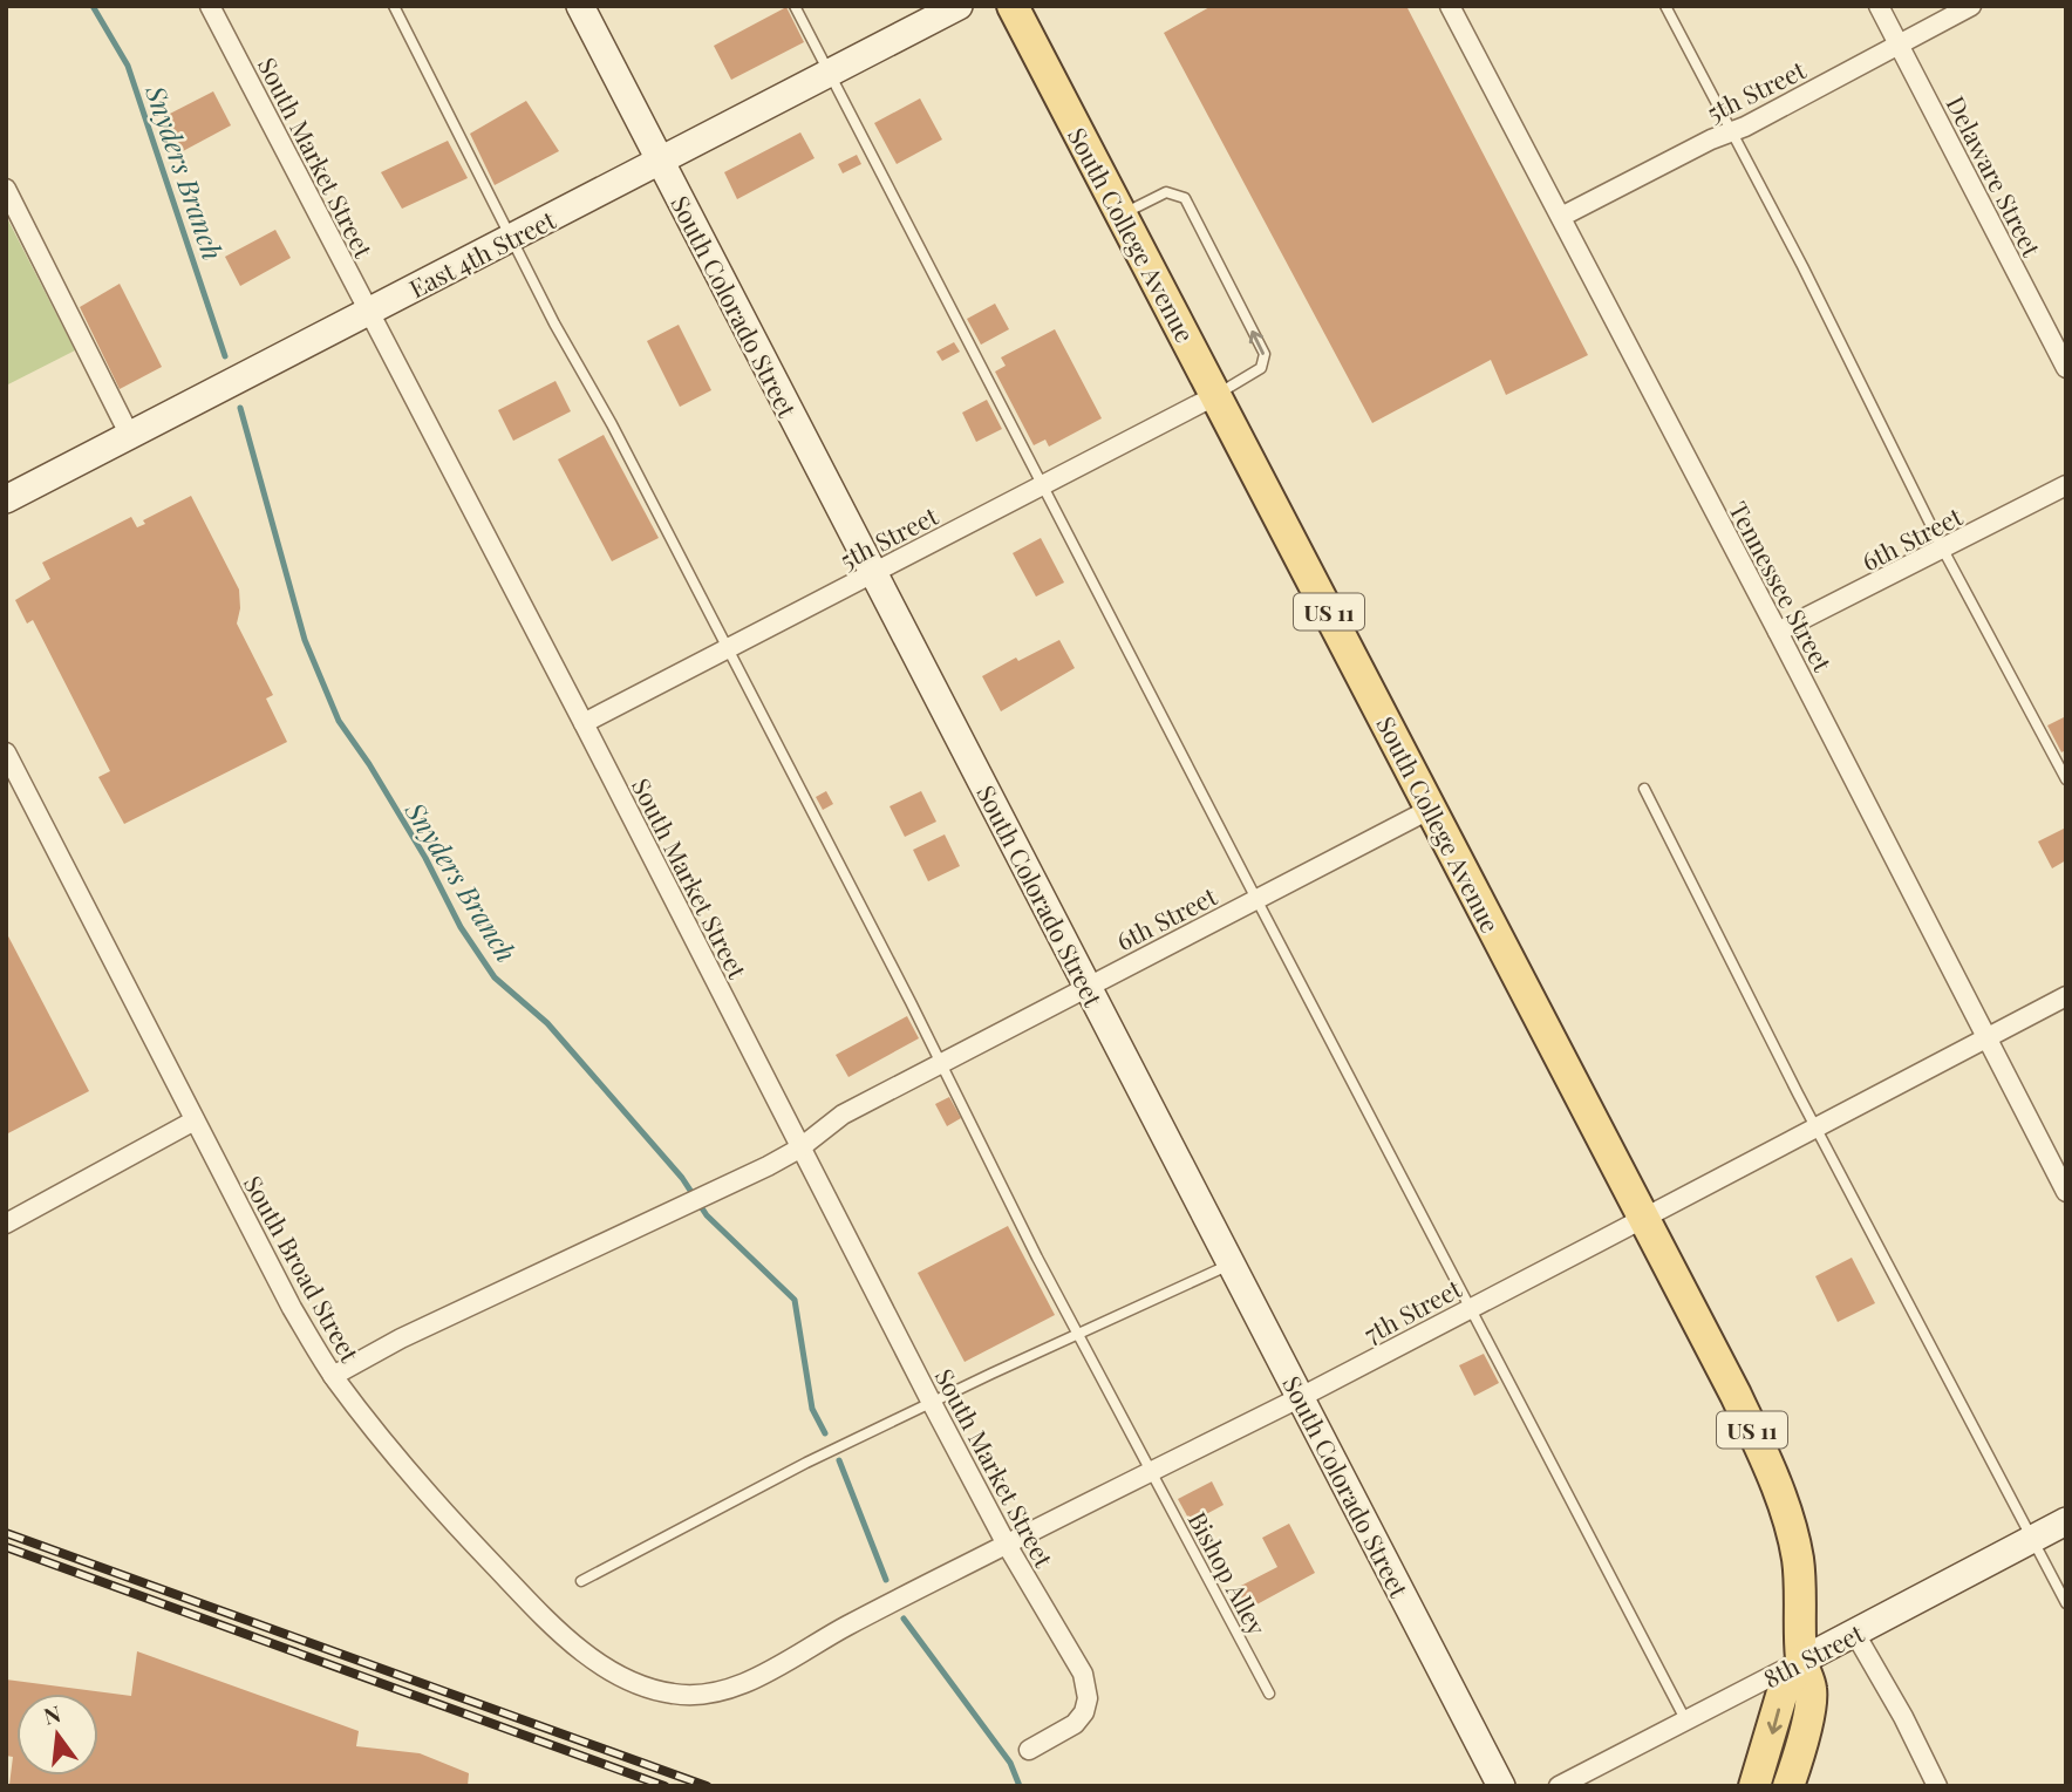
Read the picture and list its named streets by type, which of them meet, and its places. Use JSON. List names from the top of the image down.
{
  "streets": {
    "main road": ["South College Avenue", "US 11"],
    "street": [
      "5th Street",
      "South Market Street",
      "Delaware Street",
      "East 4th Street",
      "South Colorado Street",
      "6th Street",
      "Tennessee Street",
      "South Broad Street",
      "7th Street",
      "8th Street"
    ],
    "lane": ["Bishop Alley"]
  },
  "crossings": [
    ["5th Street", "South Market Street"],
    ["5th Street", "Delaware Street"],
    ["5th Street", "South College Avenue"],
    ["5th Street", "South Colorado Street"],
    ["5th Street", "Tennessee Street"],
    ["5th Street", "Bishop Alley"],
    ["South Market Street", "East 4th Street"],
    ["South Market Street", "6th Street"],
    ["South Market Street", "7th Street"],
    ["South College Avenue", "6th Street"],
    ["South College Avenue", "US 11"],
    ["South College Avenue", "7th Street"],
    ["South College Avenue", "8th Street"],
    ["East 4th Street", "South Colorado Street"],
    ["East 4th Street", "Bishop Alley"],
    ["South Colorado Street", "6th Street"],
    ["South Colorado Street", "7th Street"],
    ["6th Street", "Tennessee Street"],
    ["6th Street", "South Broad Street"],
    ["6th Street", "Bishop Alley"],
    ["Tennessee Street", "7th Street"],
    ["US 11", "8th Street"],
    ["South Broad Street", "7th Street"],
    ["7th Street", "Bishop Alley"]
  ],
  "water": ["Snyders Branch"],
  "north": "top"
}
